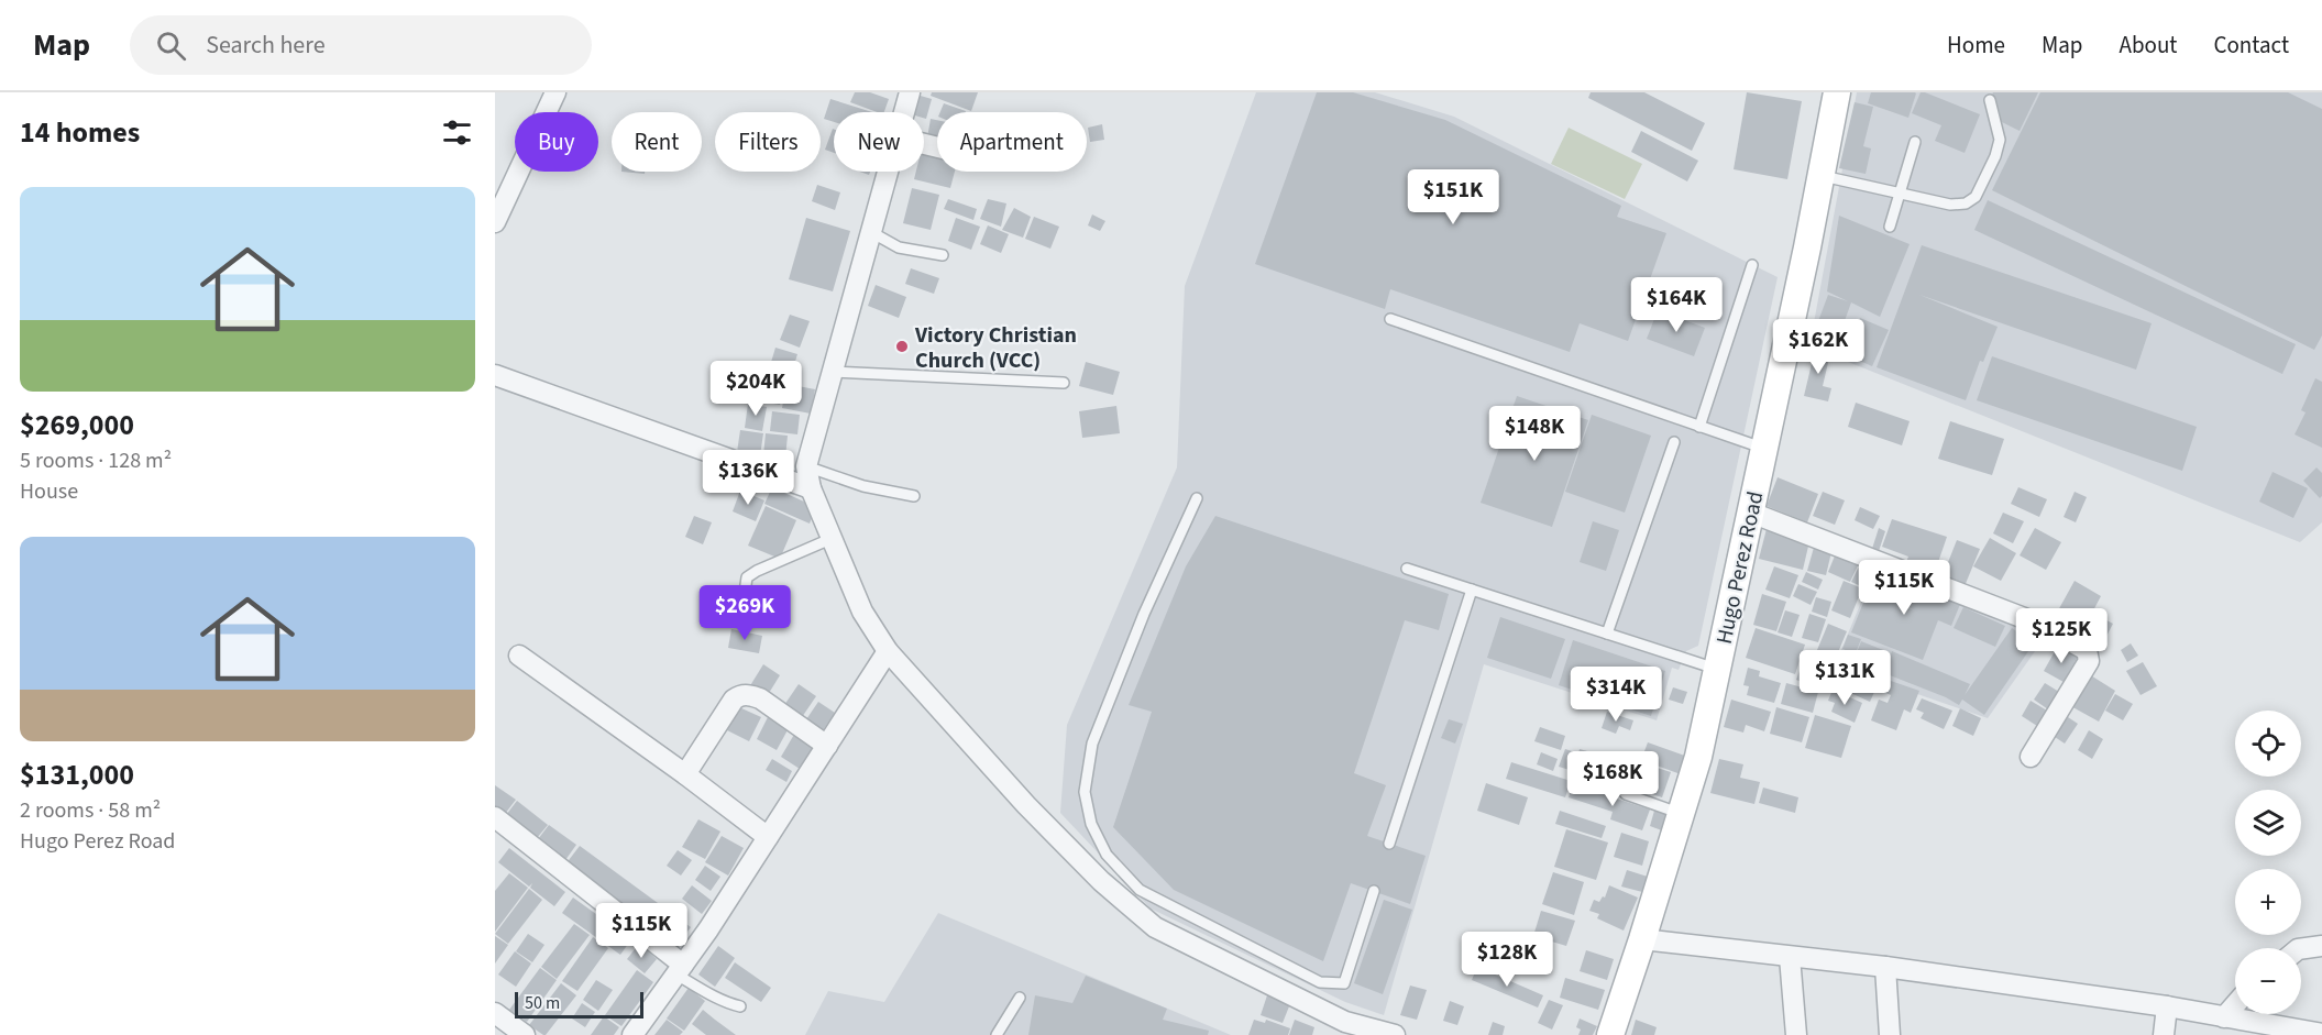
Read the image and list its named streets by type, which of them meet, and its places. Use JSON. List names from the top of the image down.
{
  "streets": {
    "street": ["Hugo Perez Road"]
  },
  "places": ["Victory Christian Church (VCC)"],
  "scale_bar": "50 m",
  "page": {
    "header": "Map",
    "search": "Search here",
    "nav": [
      "Home",
      "Map",
      "About",
      "Contact"
    ],
    "heading": "14 homes",
    "chip": [
      "Buy",
      "Rent",
      "Filters",
      "New",
      "Apartment"
    ],
    "price": [
      "$151K",
      "$164K",
      "$162K",
      "$204K",
      "$148K",
      "$136K",
      "$115K",
      "$269K",
      "$125K",
      "$131K",
      "$314K",
      "$168K",
      "$115K",
      "$128K"
    ],
    "list": [
      {
        "name": "$269,000",
        "note": "5 rooms · 128 m² · House"
      },
      {
        "name": "$131,000",
        "note": "2 rooms · 58 m² · Hugo Perez Road"
      }
    ],
    "map_buttons": ["+", "−"],
    "scale": "50 m"
  }
}
